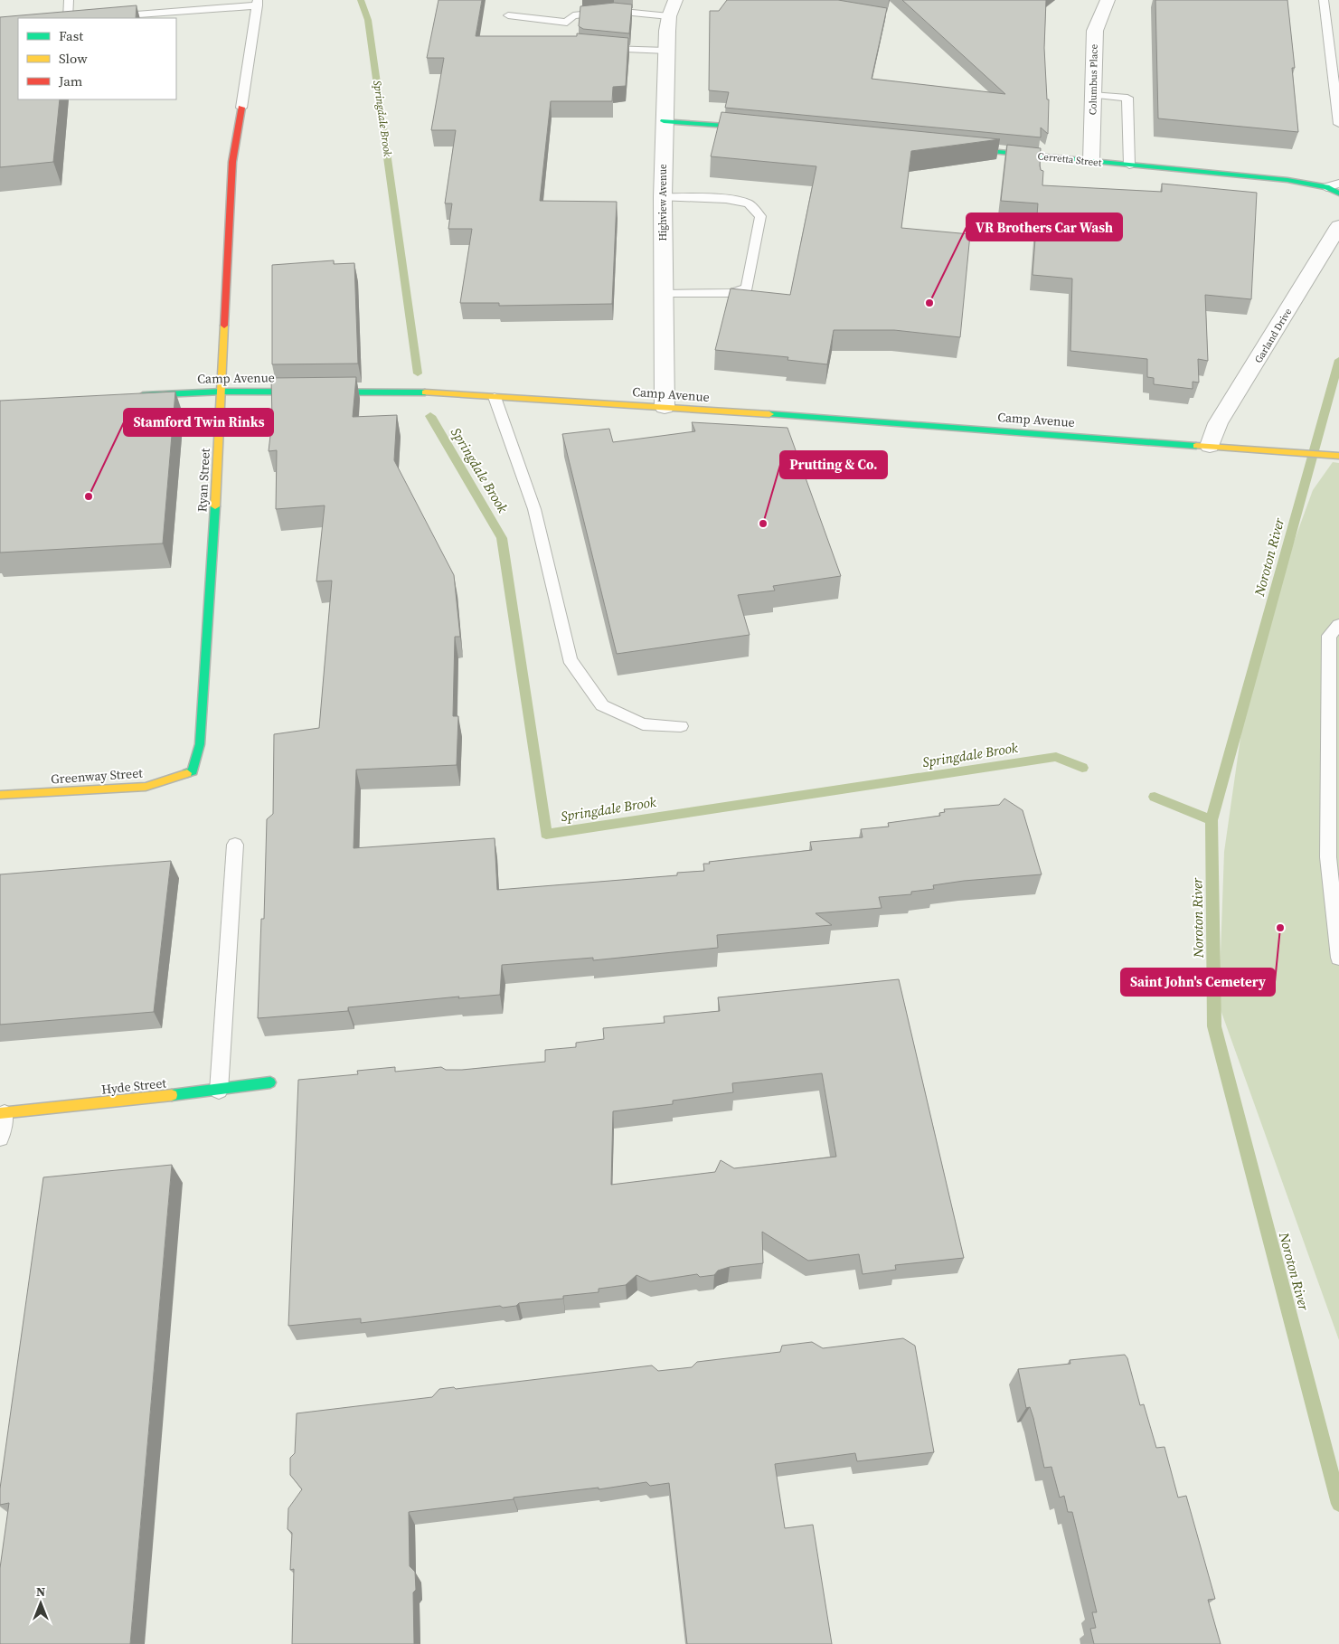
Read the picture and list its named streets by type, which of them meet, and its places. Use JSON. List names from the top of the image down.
{
  "streets": {
    "street": [
      "Columbus Place",
      "Cerretta Street",
      "Highview Avenue",
      "Garland Drive",
      "Camp Avenue",
      "Ryan Street",
      "Greenway Street",
      "Hyde Street"
    ]
  },
  "crossings": [
    ["Columbus Place", "Cerretta Street"],
    ["Highview Avenue", "Camp Avenue"],
    ["Garland Drive", "Camp Avenue"],
    ["Camp Avenue", "Ryan Street"],
    ["Ryan Street", "Greenway Street"]
  ],
  "water": ["Springdale Brook", "Noroton River"],
  "places": [
    "VR Brothers Car Wash",
    "Stamford Twin Rinks",
    "Prutting & Co.",
    "Saint John's Cemetery"
  ],
  "legend": ["Fast", "Slow", "Jam"],
  "north": "top"
}
